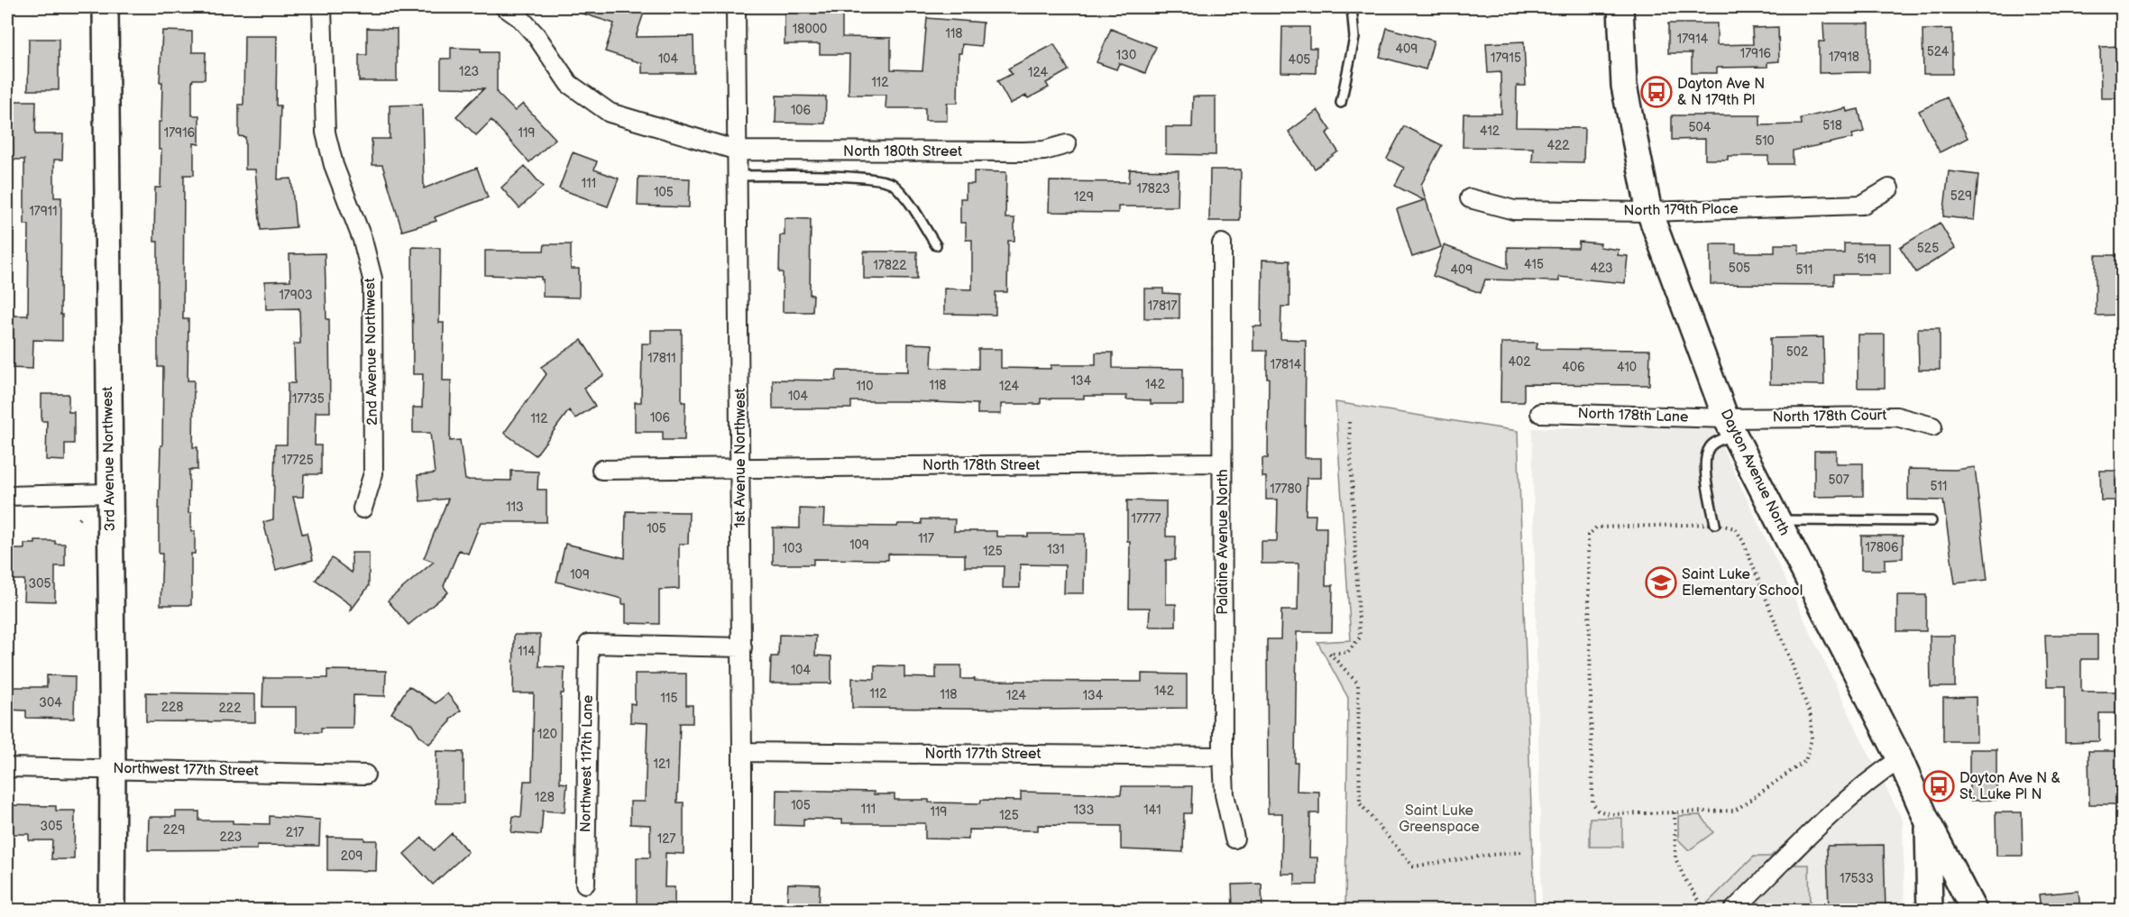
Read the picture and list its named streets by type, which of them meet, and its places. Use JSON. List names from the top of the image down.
{
  "streets": {
    "street": [
      "North 180th Street",
      "North 179th Place",
      "2nd Avenue Northwest",
      "North 178th Lane",
      "North 178th Court",
      "1st Avenue Northwest",
      "3rd Avenue Northwest",
      "North 178th Street",
      "Dayton Avenue North",
      "Palatine Avenue North",
      "North 177th Street",
      "Northwest 117th Lane",
      "Northwest 177th Street"
    ]
  },
  "crossings": [
    ["North 180th Street", "1st Avenue Northwest"],
    ["North 179th Place", "Dayton Avenue North"],
    ["North 178th Lane", "North 178th Court"],
    ["North 178th Lane", "Dayton Avenue North"],
    ["North 178th Court", "Dayton Avenue North"],
    ["1st Avenue Northwest", "North 178th Street"],
    ["1st Avenue Northwest", "North 177th Street"],
    ["1st Avenue Northwest", "Northwest 117th Lane"],
    ["3rd Avenue Northwest", "Northwest 177th Street"],
    ["North 178th Street", "Palatine Avenue North"],
    ["Palatine Avenue North", "North 177th Street"]
  ],
  "parks": ["Saint Luke Greenspace"],
  "places": {
    "bus stop": ["Dayton Ave N & N 179th Pl", "Dayton Ave N & St. Luke Pl N"],
    "school or university": ["Saint Luke Elementary School"]
  },
  "house_numbers": [
    "18000",
    "118",
    "17914",
    "409",
    "524",
    "17916",
    "130",
    "17918",
    "17915",
    "104",
    "405",
    "123",
    "124",
    "112",
    "106",
    "518",
    "504",
    "412",
    "17916",
    "119",
    "510",
    "422",
    "111",
    "17823",
    "105",
    "529",
    "129",
    "17911",
    "525",
    "519",
    "415",
    "17822",
    "423",
    "505",
    "409",
    "511",
    "17903",
    "17817",
    "502",
    "17811",
    "402",
    "17814",
    "406",
    "410",
    "134",
    "142",
    "118",
    "110",
    "124",
    "104",
    "17735",
    "106",
    "112",
    "17725",
    "507",
    "511",
    "17780",
    "113",
    "17777",
    "105",
    "117",
    "109",
    "17806",
    "103",
    "131",
    "125",
    "109",
    "305",
    "114",
    "104",
    "142",
    "112",
    "118",
    "124",
    "134",
    "115",
    "304",
    "228",
    "222",
    "120",
    "121",
    "128",
    "105",
    "111",
    "133",
    "141",
    "119",
    "125",
    "305",
    "229",
    "217",
    "223",
    "127",
    "209",
    "17533"
  ]
}
